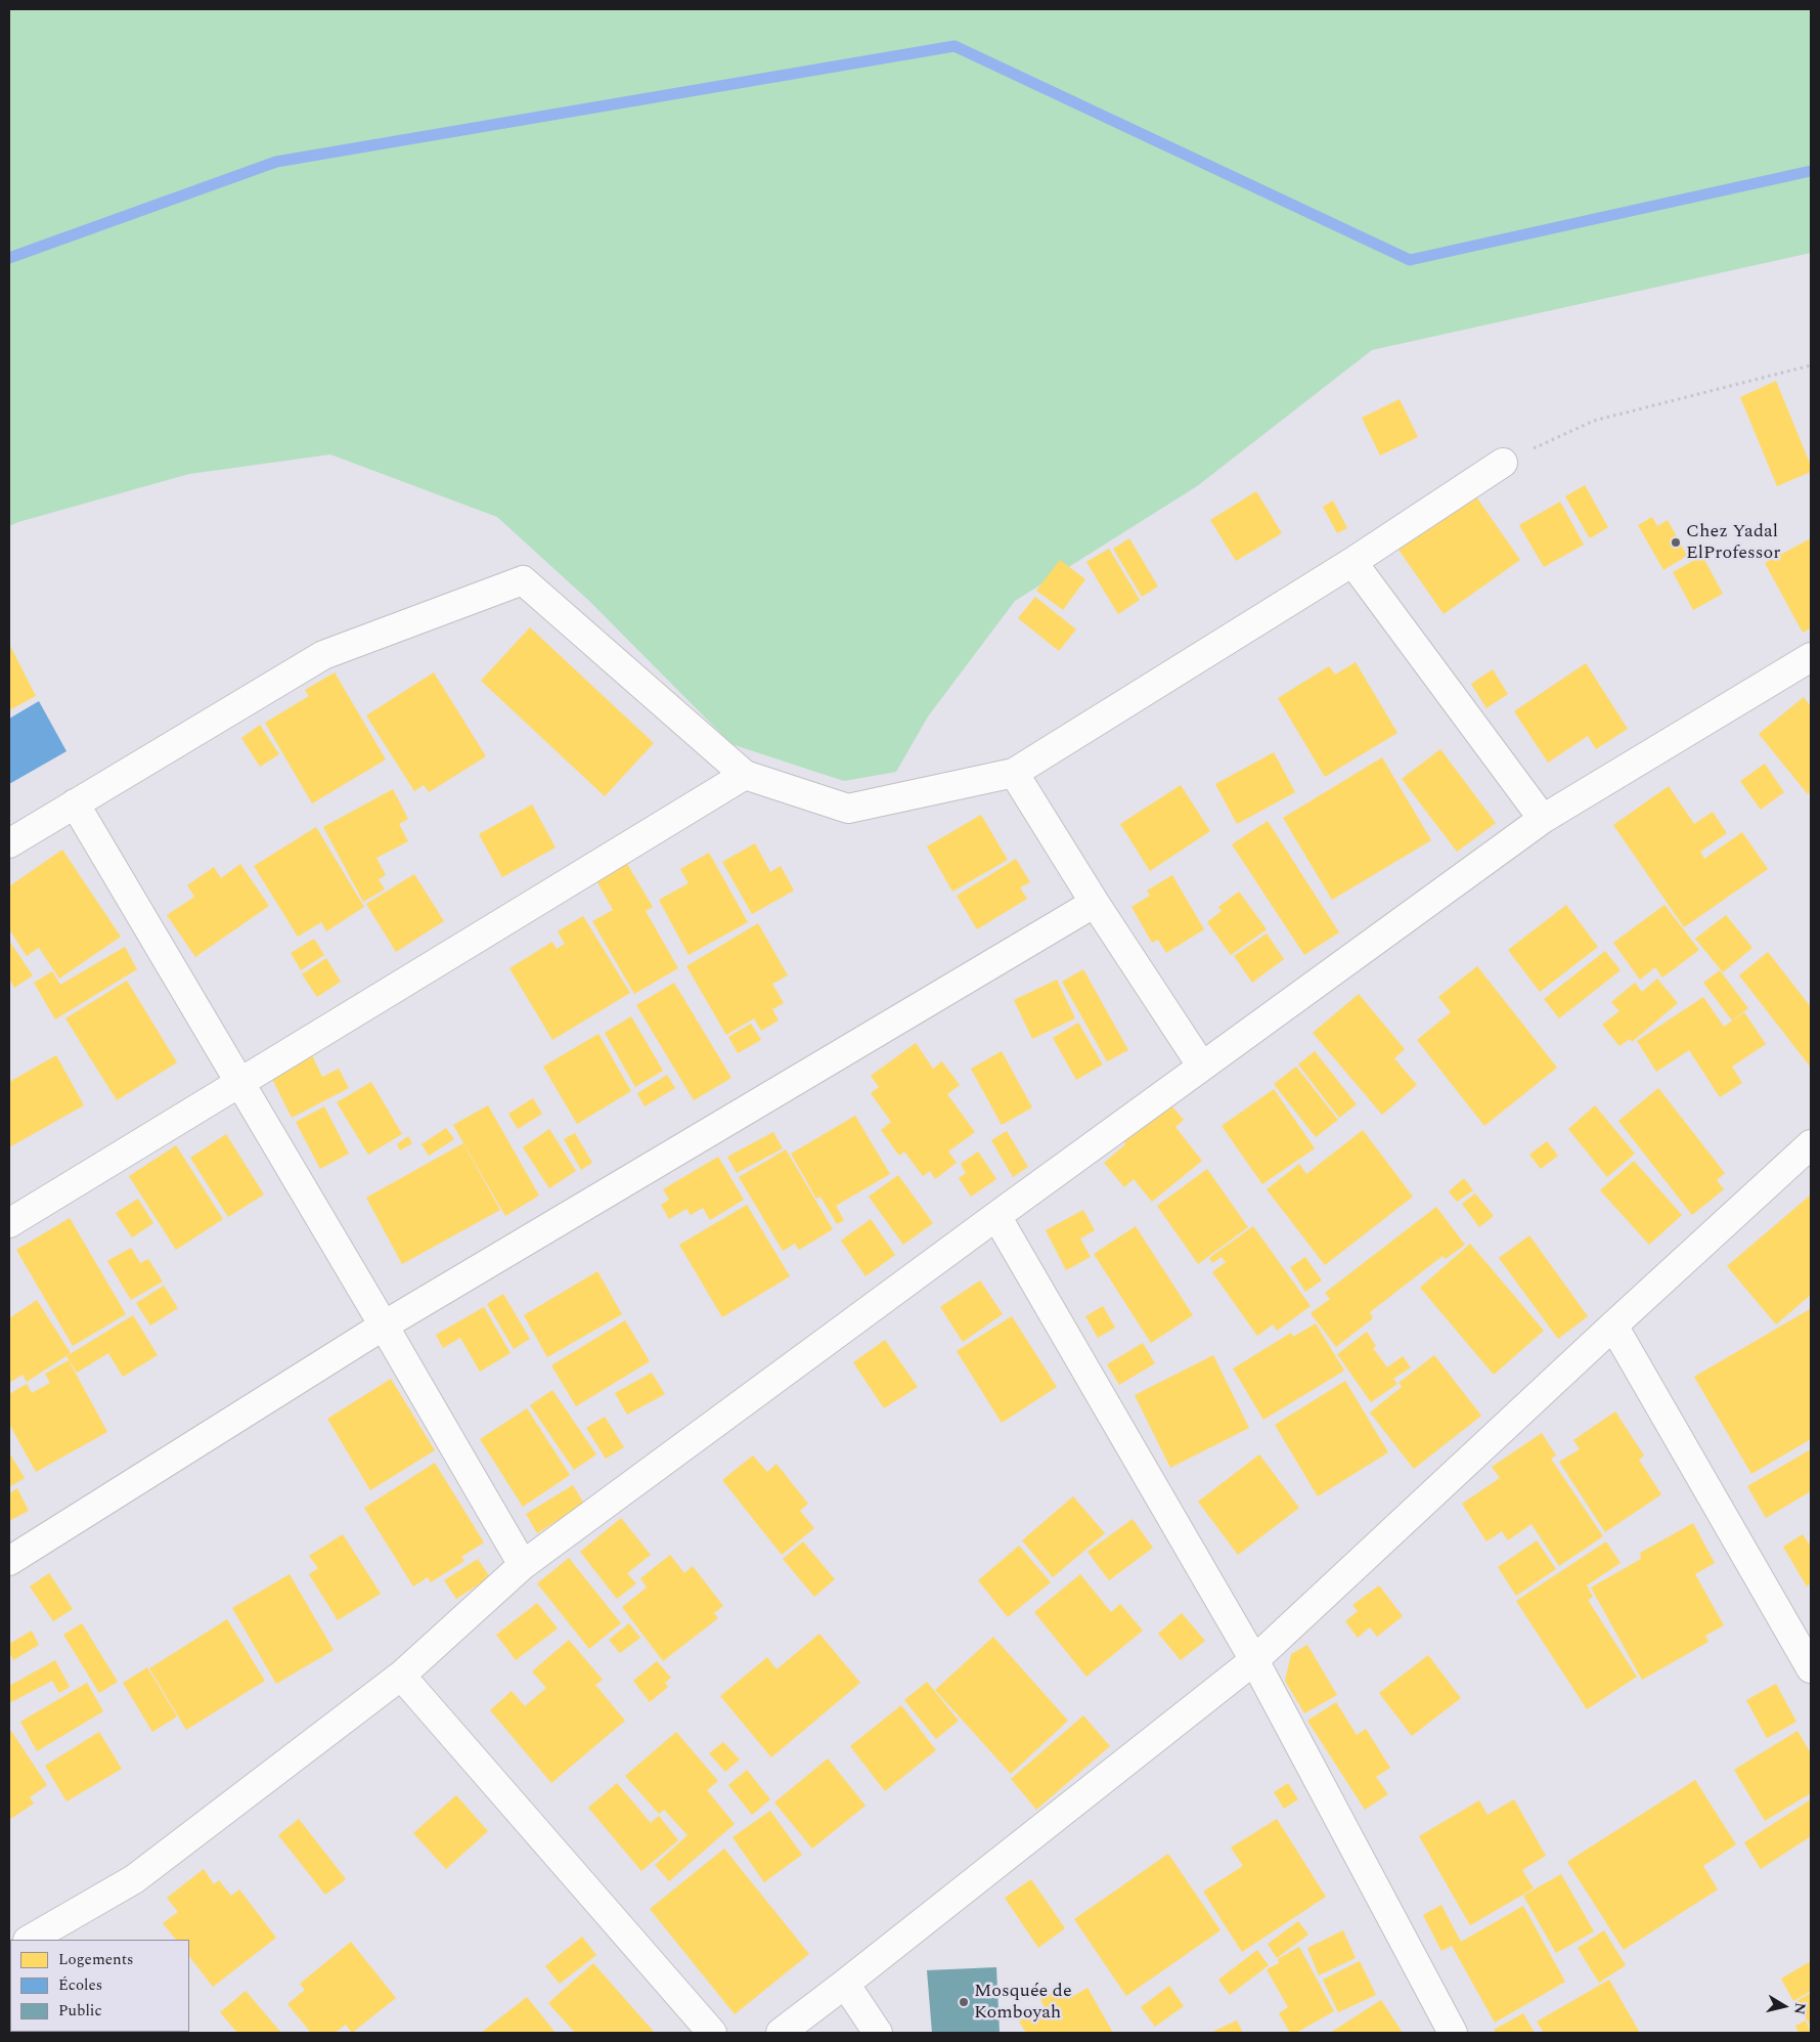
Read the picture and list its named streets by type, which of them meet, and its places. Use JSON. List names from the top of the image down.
{
  "places": ["Chez Yadal ElProfessor", "Mosquée de Komboyah"],
  "legend": ["Logements", "Écoles", "Public"],
  "north": "right"
}
